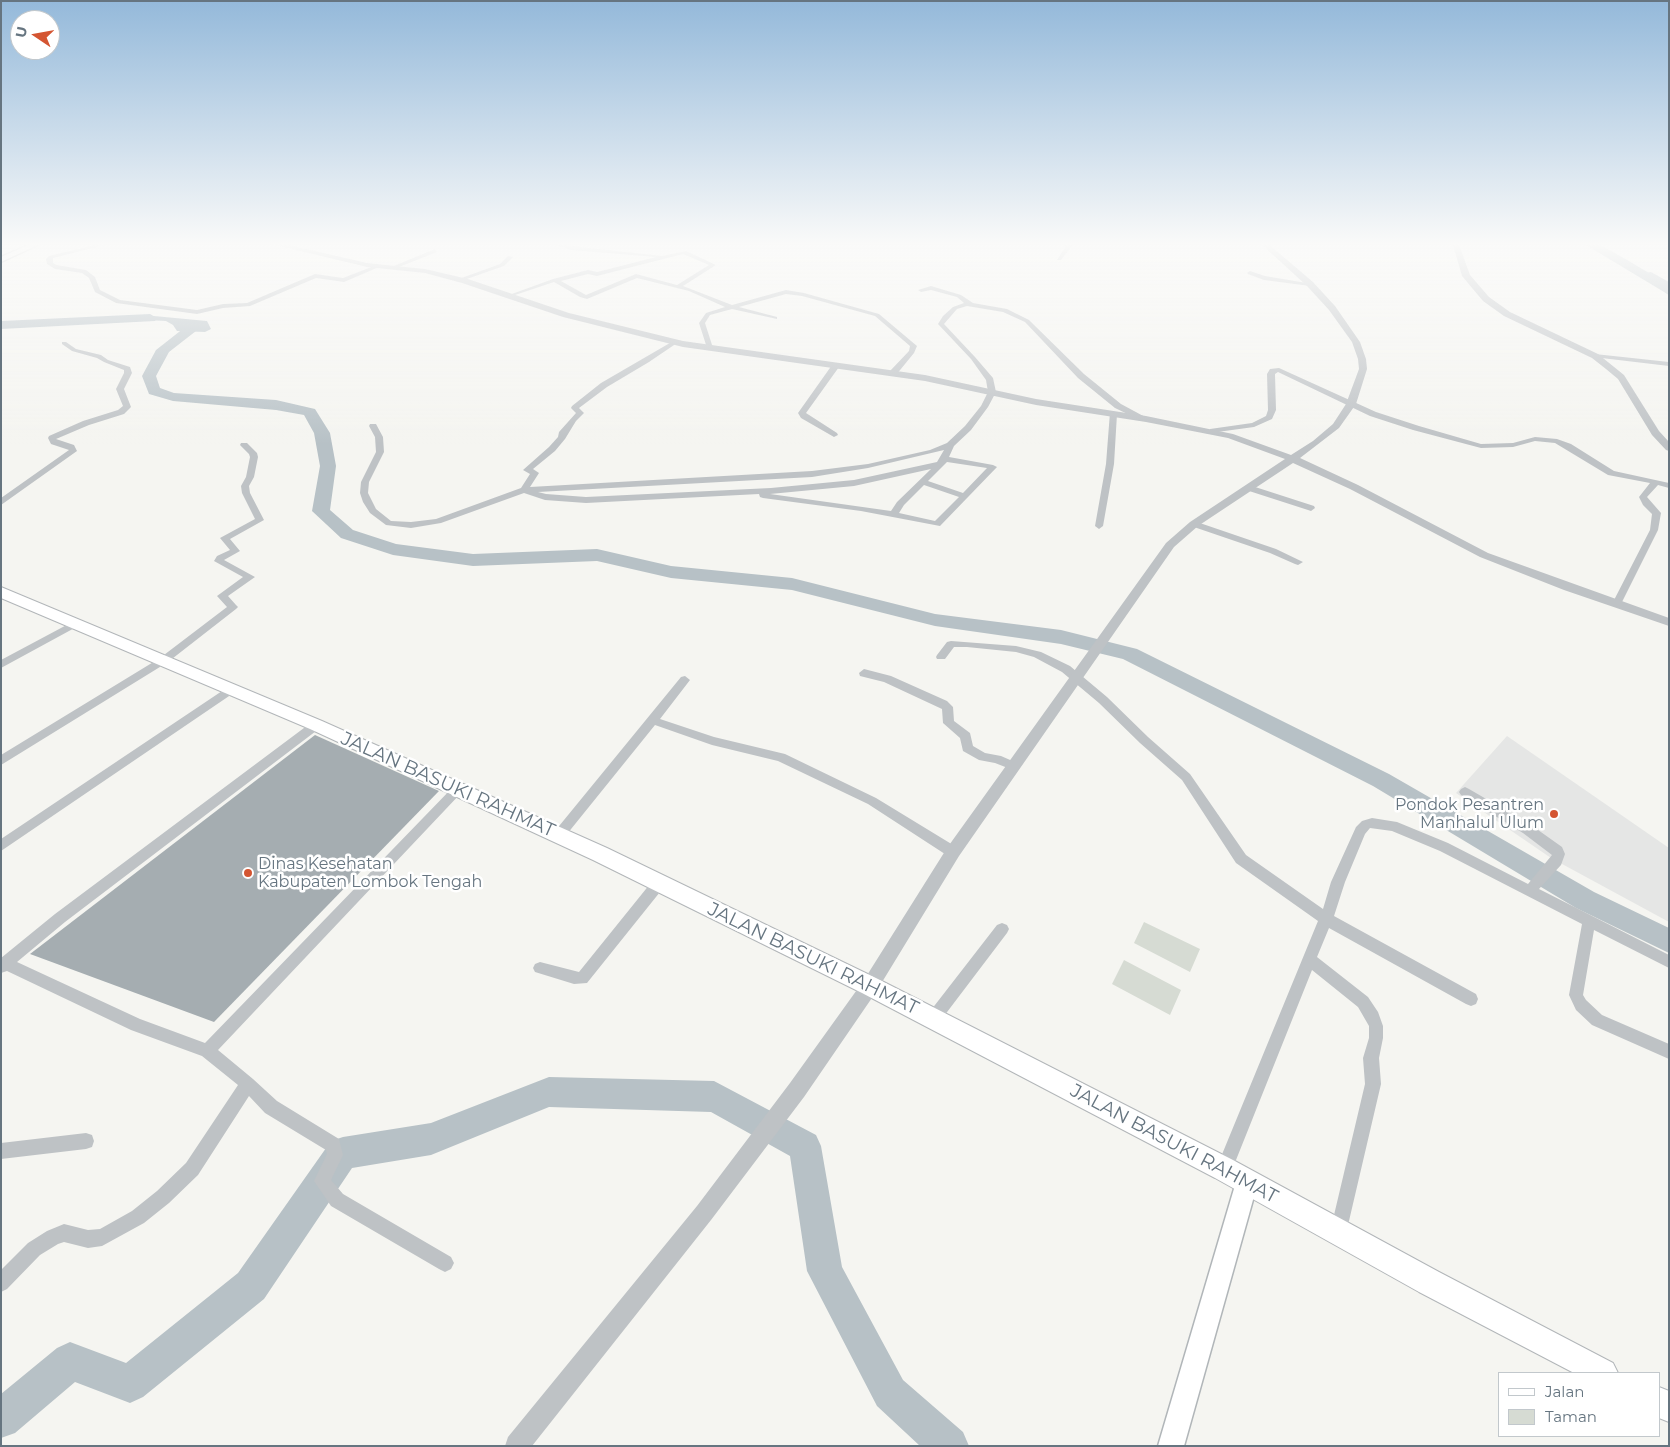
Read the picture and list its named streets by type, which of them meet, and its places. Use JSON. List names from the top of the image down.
{
  "streets": {
    "main road": ["JALAN BASUKI RAHMAT"]
  },
  "places": ["Pondok Pesantren Manhalul Ulum", "Dinas Kesehatan Kabupaten Lombok Tengah"],
  "legend": ["Jalan", "Taman"],
  "north": "left"
}
